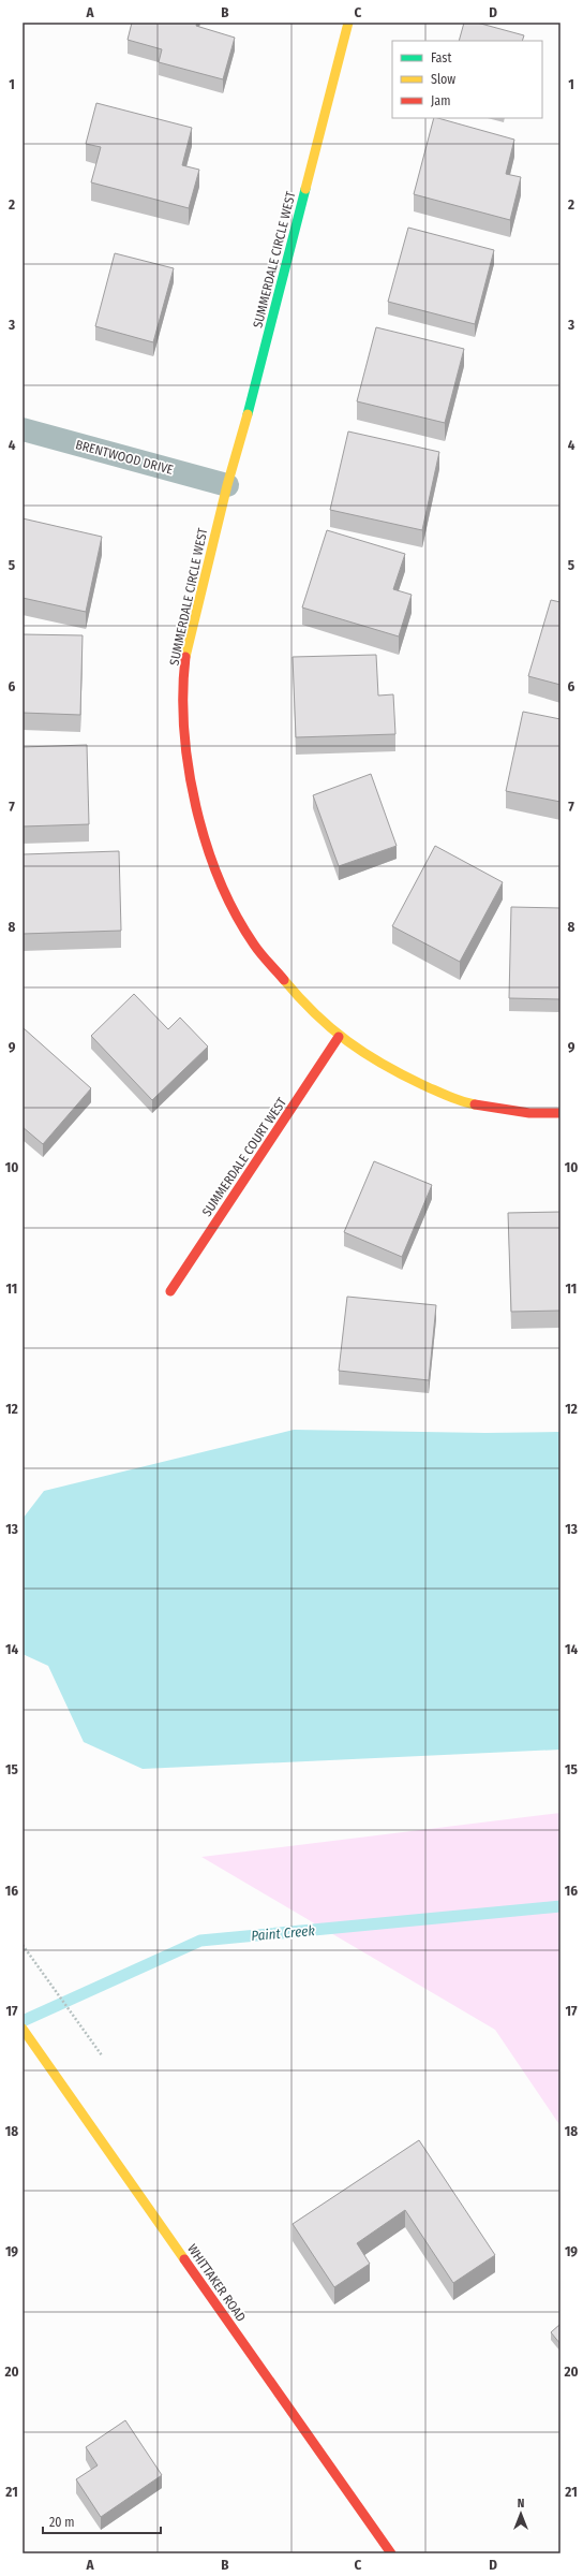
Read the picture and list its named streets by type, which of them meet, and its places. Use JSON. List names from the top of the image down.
{
  "streets": {
    "street": [
      "SUMMERDALE CIRCLE WEST",
      "BRENTWOOD DRIVE",
      "SUMMERDALE COURT WEST",
      "WHITTAKER ROAD"
    ]
  },
  "crossings": [
    ["SUMMERDALE CIRCLE WEST", "BRENTWOOD DRIVE"],
    ["SUMMERDALE CIRCLE WEST", "SUMMERDALE COURT WEST"]
  ],
  "water": ["Paint Creek"],
  "legend": ["Fast", "Slow", "Jam"],
  "scale_bar": "20 m",
  "north": "top",
  "grid": {
    "columns": [
      "A",
      "B",
      "C",
      "D"
    ],
    "rows": [
      "1",
      "2",
      "3",
      "4",
      "5",
      "6",
      "7",
      "8",
      "9",
      "10",
      "11",
      "12",
      "13",
      "14",
      "15",
      "16",
      "17",
      "18",
      "19",
      "20",
      "21"
    ]
  }
}
